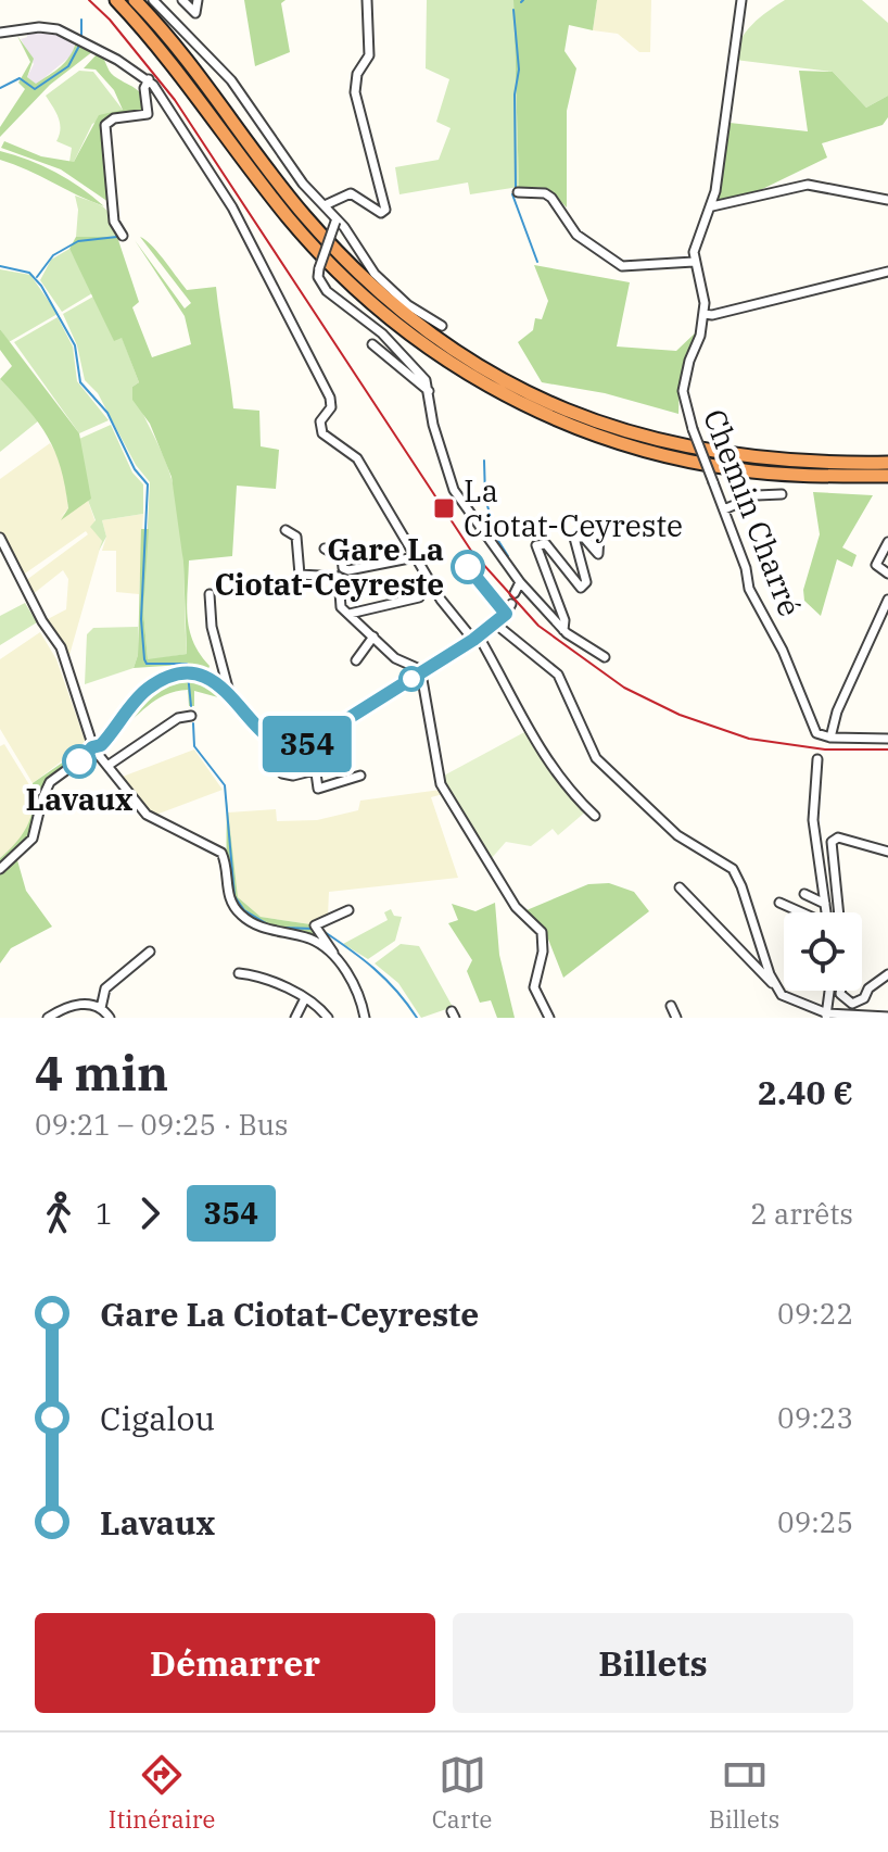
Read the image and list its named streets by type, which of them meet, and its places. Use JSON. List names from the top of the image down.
{
  "streets": {
    "street": ["Chemin Charré"]
  },
  "places": {
    "transit": ["La Ciotat-Ceyreste"],
    "other": ["Gare La Ciotat-Ceyreste", "Lavaux"]
  },
  "lines": ["bus line 354"],
  "page": {
    "on_map": "354",
    "heading": ["4 min", "09:21 – 09:25 · Bus", "2.40 €"],
    "legs": ["1", "354", "2 arrêts"],
    "list": [
      {
        "name": "Gare La Ciotat-Ceyreste",
        "value": "09:22"
      },
      {
        "name": "Cigalou",
        "value": "09:23"
      },
      {
        "name": "Lavaux",
        "value": "09:25"
      }
    ],
    "buttons": ["Démarrer", "Billets"],
    "tabs": ["Itinéraire", "Carte", "Billets"]
  }
}
